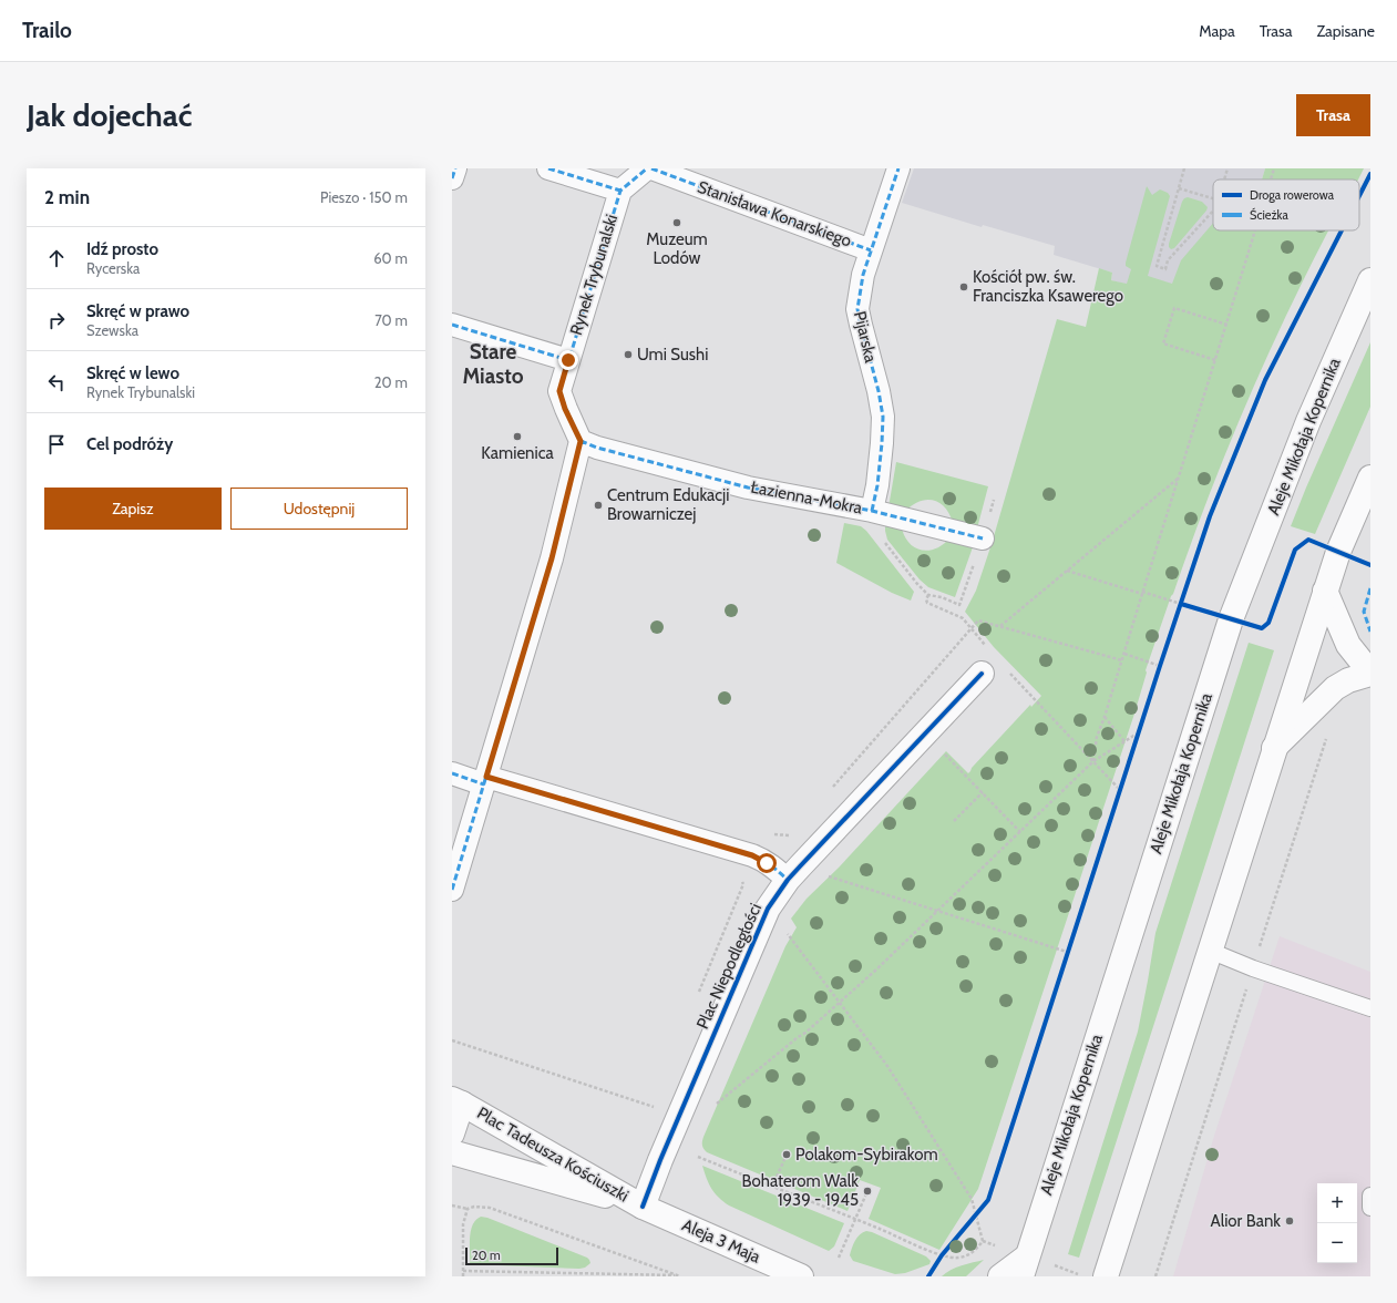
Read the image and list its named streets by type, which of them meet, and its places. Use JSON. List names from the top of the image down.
{
  "streets": {
    "main road": [
      "Aleje Mikołaja Kopernika",
      "Plac Niepodległości",
      "Plac Tadeusza Kościuszki",
      "Aleja 3 Maja"
    ],
    "street": [
      "Stanisława Konarskiego",
      "Rynek Trybunalski",
      "Pijarska",
      "Łazienna-Mokra"
    ]
  },
  "crossings": [
    ["Stanisława Konarskiego", "Pijarska"],
    ["Rynek Trybunalski", "Łazienna-Mokra"],
    ["Pijarska", "Łazienna-Mokra"],
    ["Plac Niepodległości", "Plac Tadeusza Kościuszki"],
    ["Plac Niepodległości", "Aleja 3 Maja"],
    ["Plac Tadeusza Kościuszki", "Aleja 3 Maja"]
  ],
  "districts": ["Stare Miasto"],
  "places": [
    "Muzeum Lodów",
    "Kościół pw. św. Franciszka Ksawerego",
    "Umi Sushi",
    "Kamienica",
    "Centrum Edukacji Browarniczej",
    "Polakom-Sybirakom",
    "Bohaterom Walk 1939 - 1945",
    "Alior Bank"
  ],
  "legend": ["Droga rowerowa", "Ścieżka"],
  "scale_bar": "20 m",
  "page": {
    "header": "Trailo",
    "nav": ["Mapa", "Trasa", "Zapisane"],
    "buttons": [
      "Trasa",
      ["Zapisz", "Udostępnij"]
    ],
    "title": "Jak dojechać",
    "heading": ["2 min", "Pieszo · 150 m"],
    "list": [
      ["Idź prosto", "Rycerska", "60 m"],
      ["Skręć w prawo", "Szewska", "70 m"],
      ["Skręć w lewo", "Rynek Trybunalski", "20 m"],
      "Cel podróży"
    ],
    "map_buttons": ["+", "−"],
    "scale": "20 m"
  }
}
